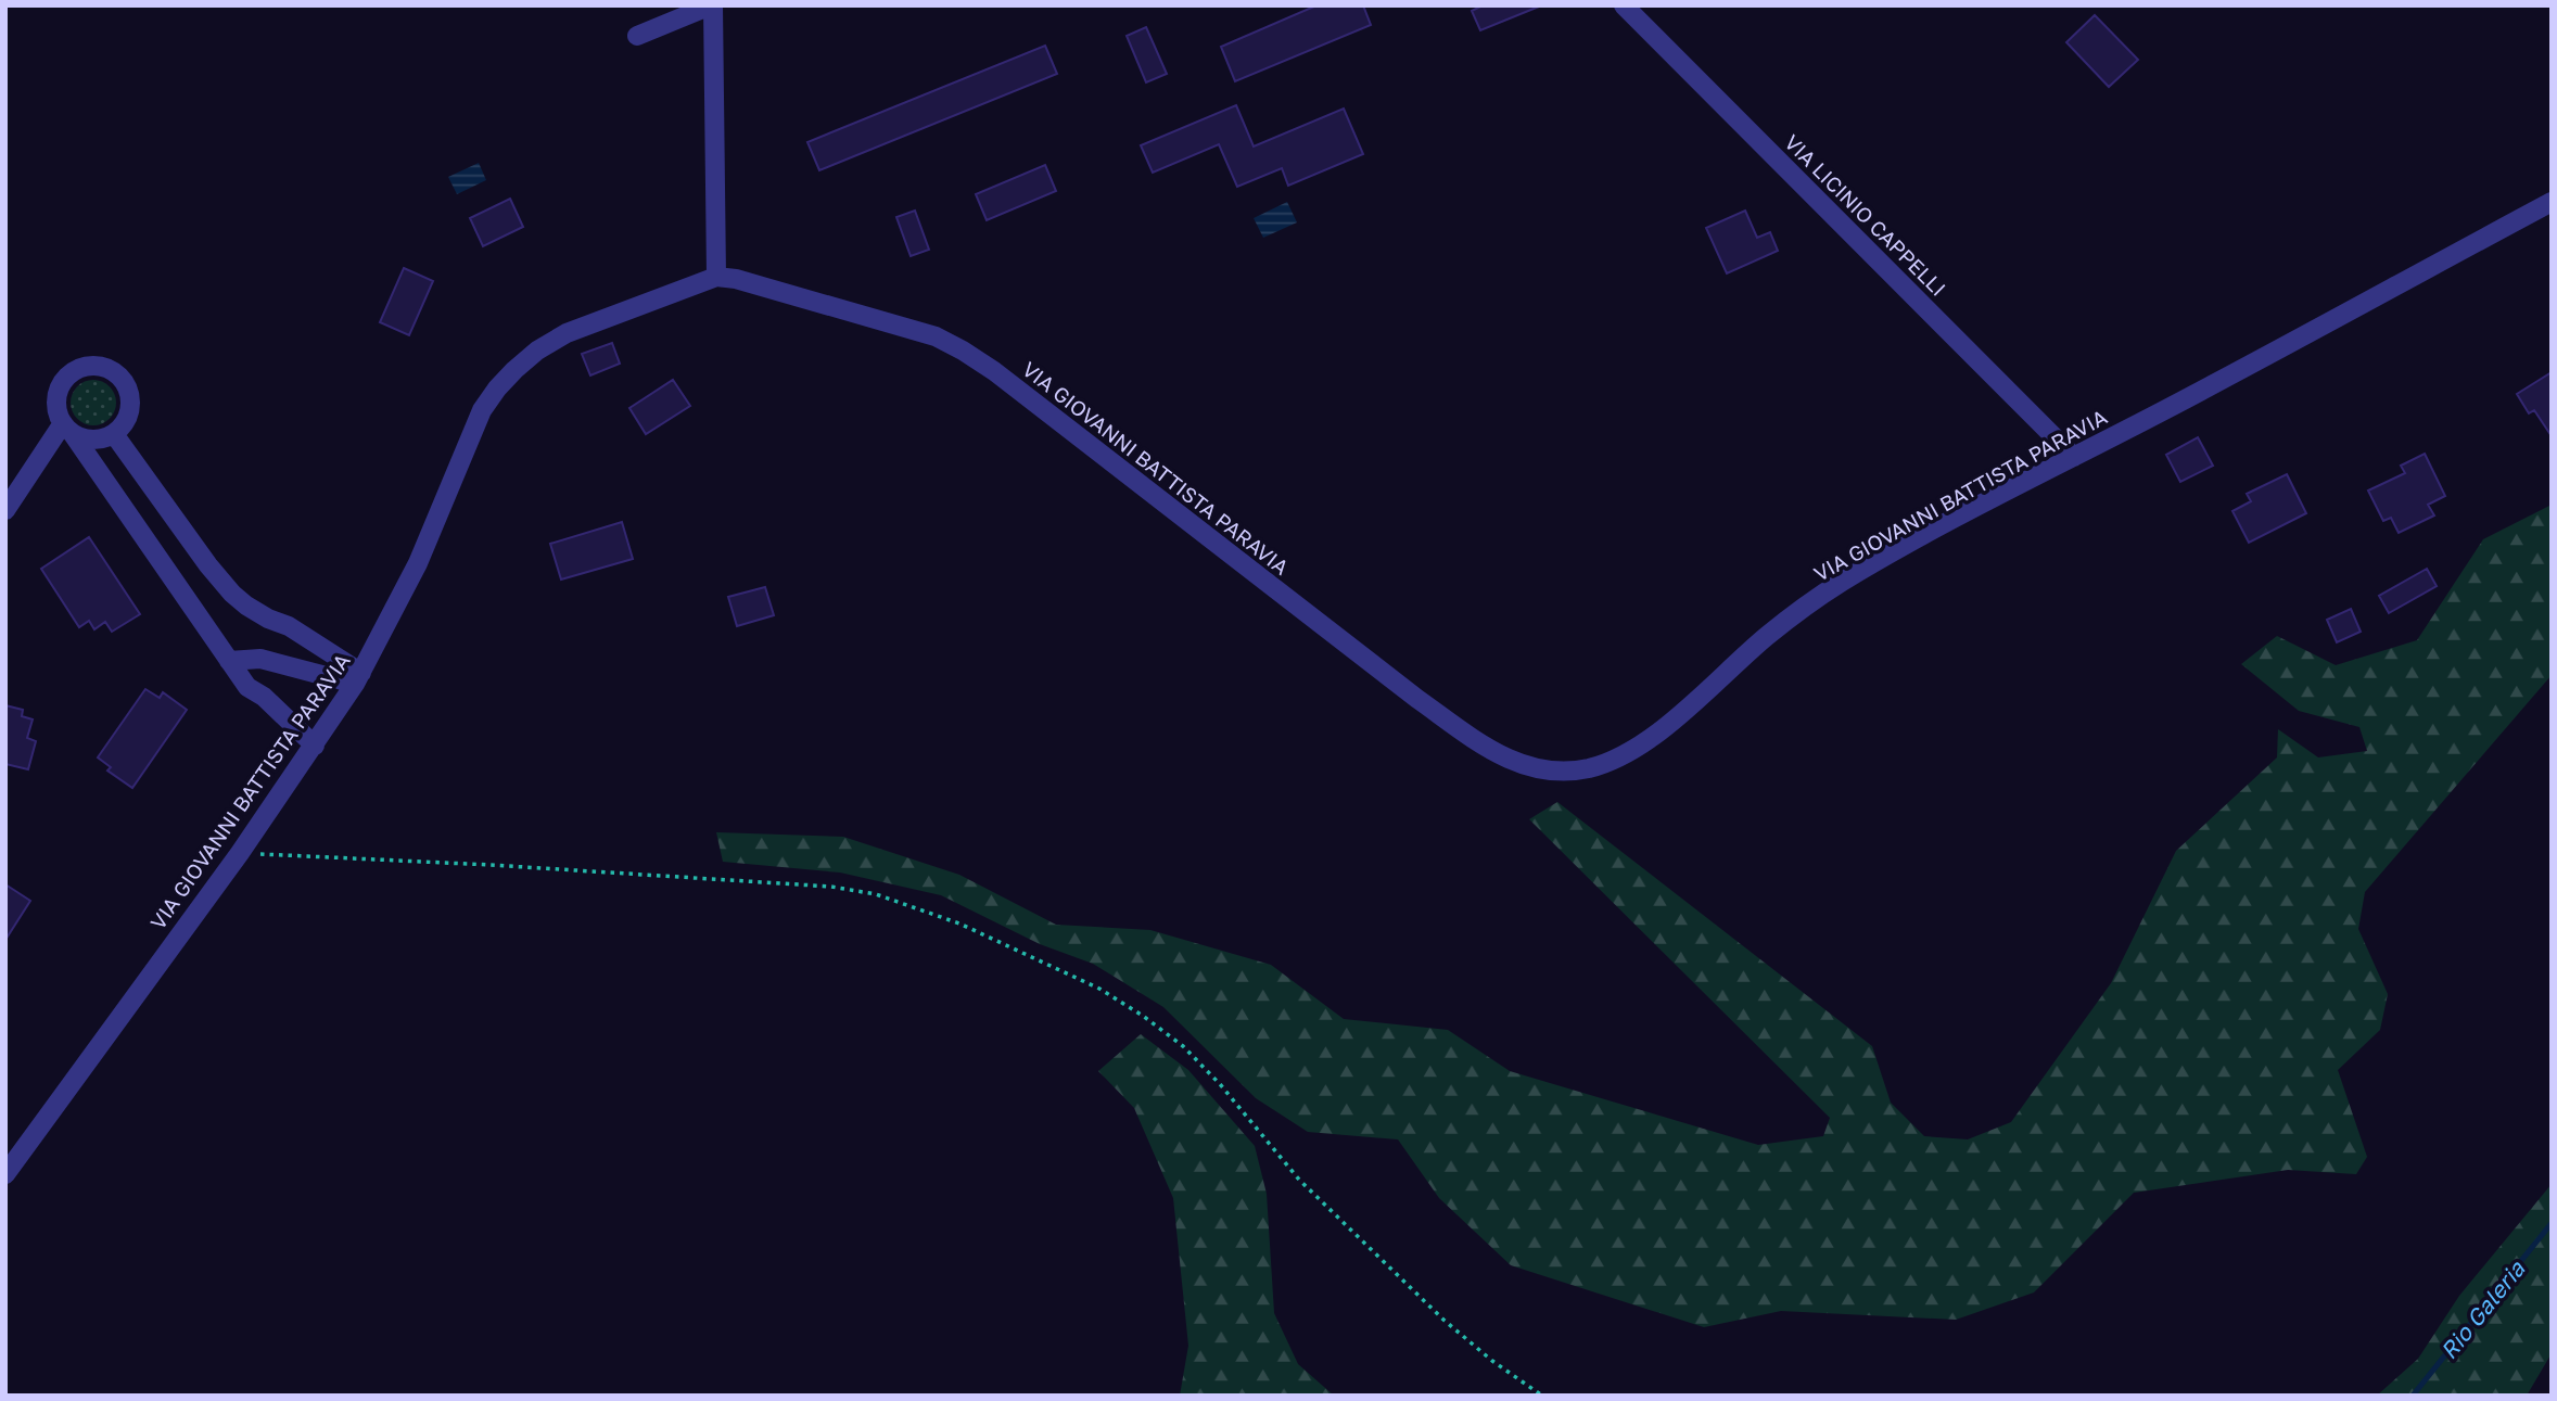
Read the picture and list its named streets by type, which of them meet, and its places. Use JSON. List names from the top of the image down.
{
  "streets": {
    "street": ["VIA LICINIO CAPPELLI", "VIA GIOVANNI BATTISTA PARAVIA"]
  },
  "crossings": [
    ["VIA LICINIO CAPPELLI", "VIA GIOVANNI BATTISTA PARAVIA"]
  ],
  "water": ["Rio Galeria"]
}
